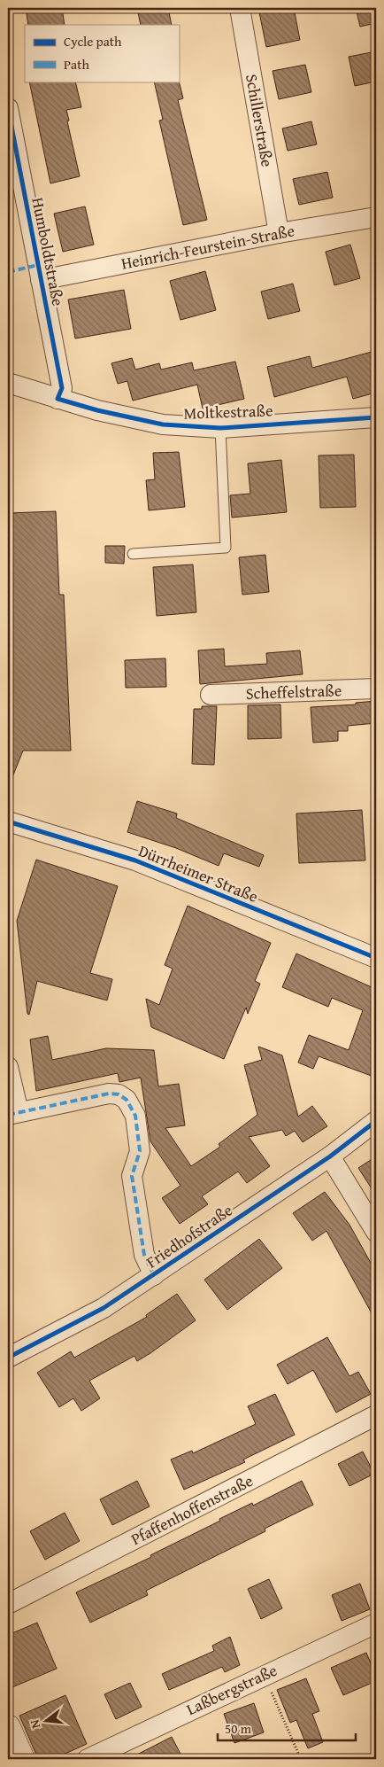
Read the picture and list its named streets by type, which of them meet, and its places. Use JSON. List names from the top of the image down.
{
  "streets": {
    "street": [
      "Schillerstraße",
      "Heinrich-Feurstein-Straße",
      "Humboldtstraße",
      "Moltkestraße",
      "Scheffelstraße",
      "Dürrheimer Straße",
      "Friedhofstraße",
      "Pfaffenhoffenstraße",
      "Laßbergstraße"
    ]
  },
  "crossings": [
    ["Schillerstraße", "Heinrich-Feurstein-Straße"],
    ["Heinrich-Feurstein-Straße", "Humboldtstraße"],
    ["Humboldtstraße", "Moltkestraße"]
  ],
  "legend": ["Cycle path", "Path"],
  "scale_bar": "50 m",
  "north": "left"
}
